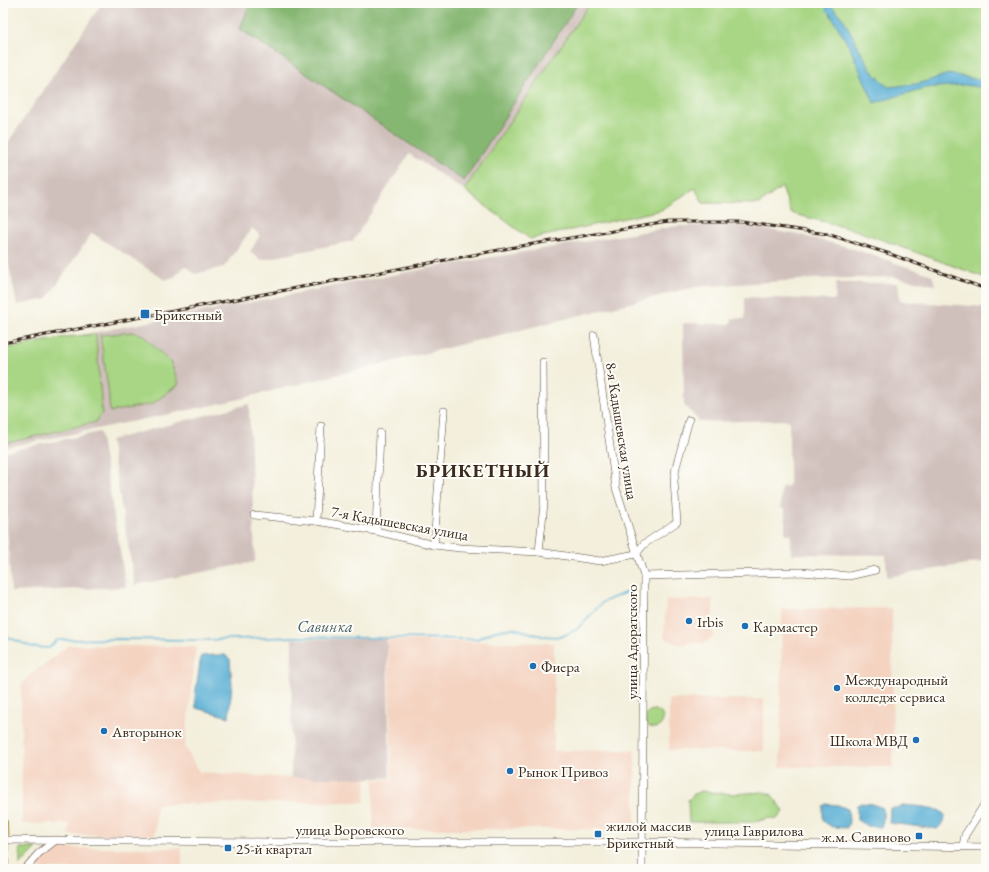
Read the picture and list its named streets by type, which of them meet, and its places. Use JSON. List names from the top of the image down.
{
  "streets": {
    "street": [
      "8-я Кадышевская улица",
      "7-я Кадышевская улица",
      "улица Адоратского",
      "улица Воровского",
      "улица Гаврилова"
    ]
  },
  "crossings": [
    ["8-я Кадышевская улица", "7-я Кадышевская улица"],
    ["8-я Кадышевская улица", "улица Адоратского"],
    ["улица Адоратского", "улица Воровского"],
    ["улица Адоратского", "улица Гаврилова"],
    ["улица Воровского", "улица Гаврилова"]
  ],
  "districts": ["БРИКЕТНЫЙ"],
  "water": ["Савинка"],
  "places": {
    "transit": [
      "Брикетный",
      "жилой массив Брикетный",
      "ж.м. Савиново",
      "25-й квартал"
    ],
    "other": [
      "Irbis",
      "Кармастер",
      "Фиера",
      "Международный колледж сервиса",
      "Авторынок",
      "Школа МВД",
      "Рынок Привоз"
    ]
  }
}
